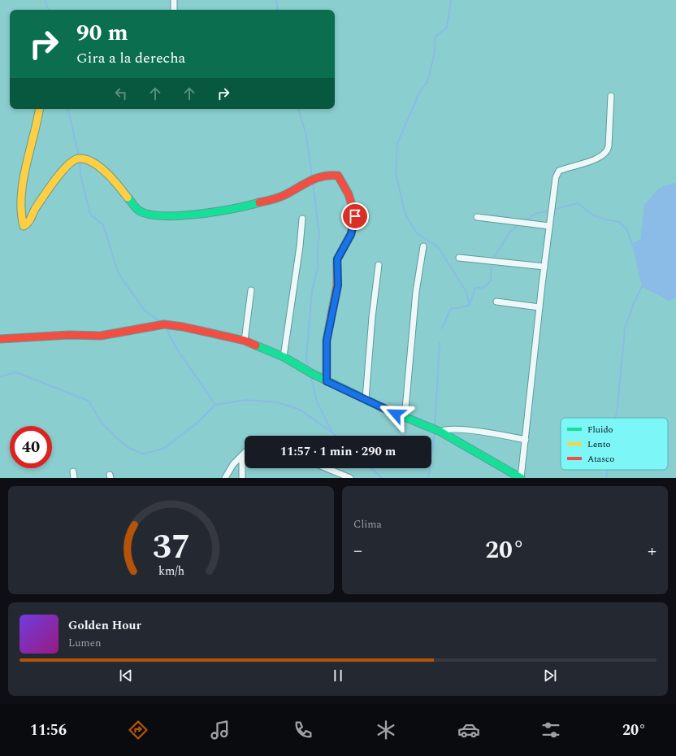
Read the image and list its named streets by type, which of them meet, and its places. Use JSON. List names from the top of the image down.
{
  "legend": ["Fluido", "Lento", "Atasco"],
  "page": {
    "turn": ["90 m", "Gira a la derecha"],
    "limit": "40",
    "trip": "11:57 · 1 min · 290 m",
    "tile": "Clima",
    "heat": ["−", "20°", "+"],
    "song": ["Golden Hour", "Lumen"],
    "tabs": ["11:56", "20°"],
    "gauge": ["37", "km/h"]
  }
}
